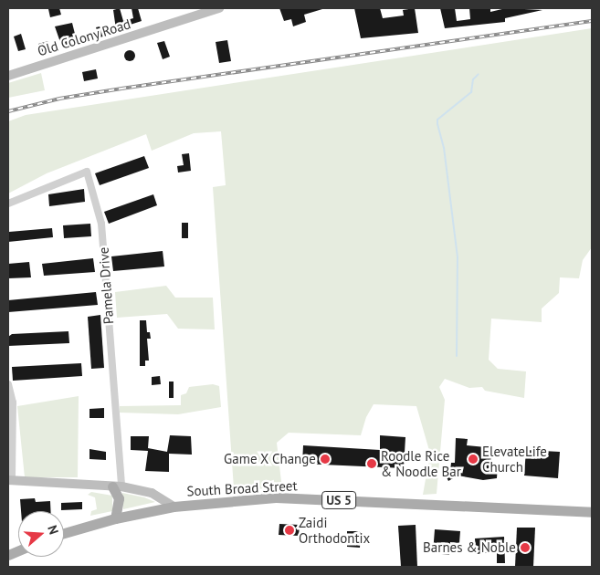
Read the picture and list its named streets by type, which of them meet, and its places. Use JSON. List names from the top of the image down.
{
  "streets": {
    "main road": ["Old Colony Road", "South Broad Street", "US 5"],
    "street": ["Pamela Drive"]
  },
  "crossings": [
    ["Pamela Drive", "South Broad Street"],
    ["South Broad Street", "US 5"]
  ],
  "places": [
    "Game X Change",
    "ElevateLife Church",
    "Roodle Rice & Noodle Bar",
    "Zaidi Orthodontix",
    "Barnes & Noble"
  ],
  "north": "right"
}
